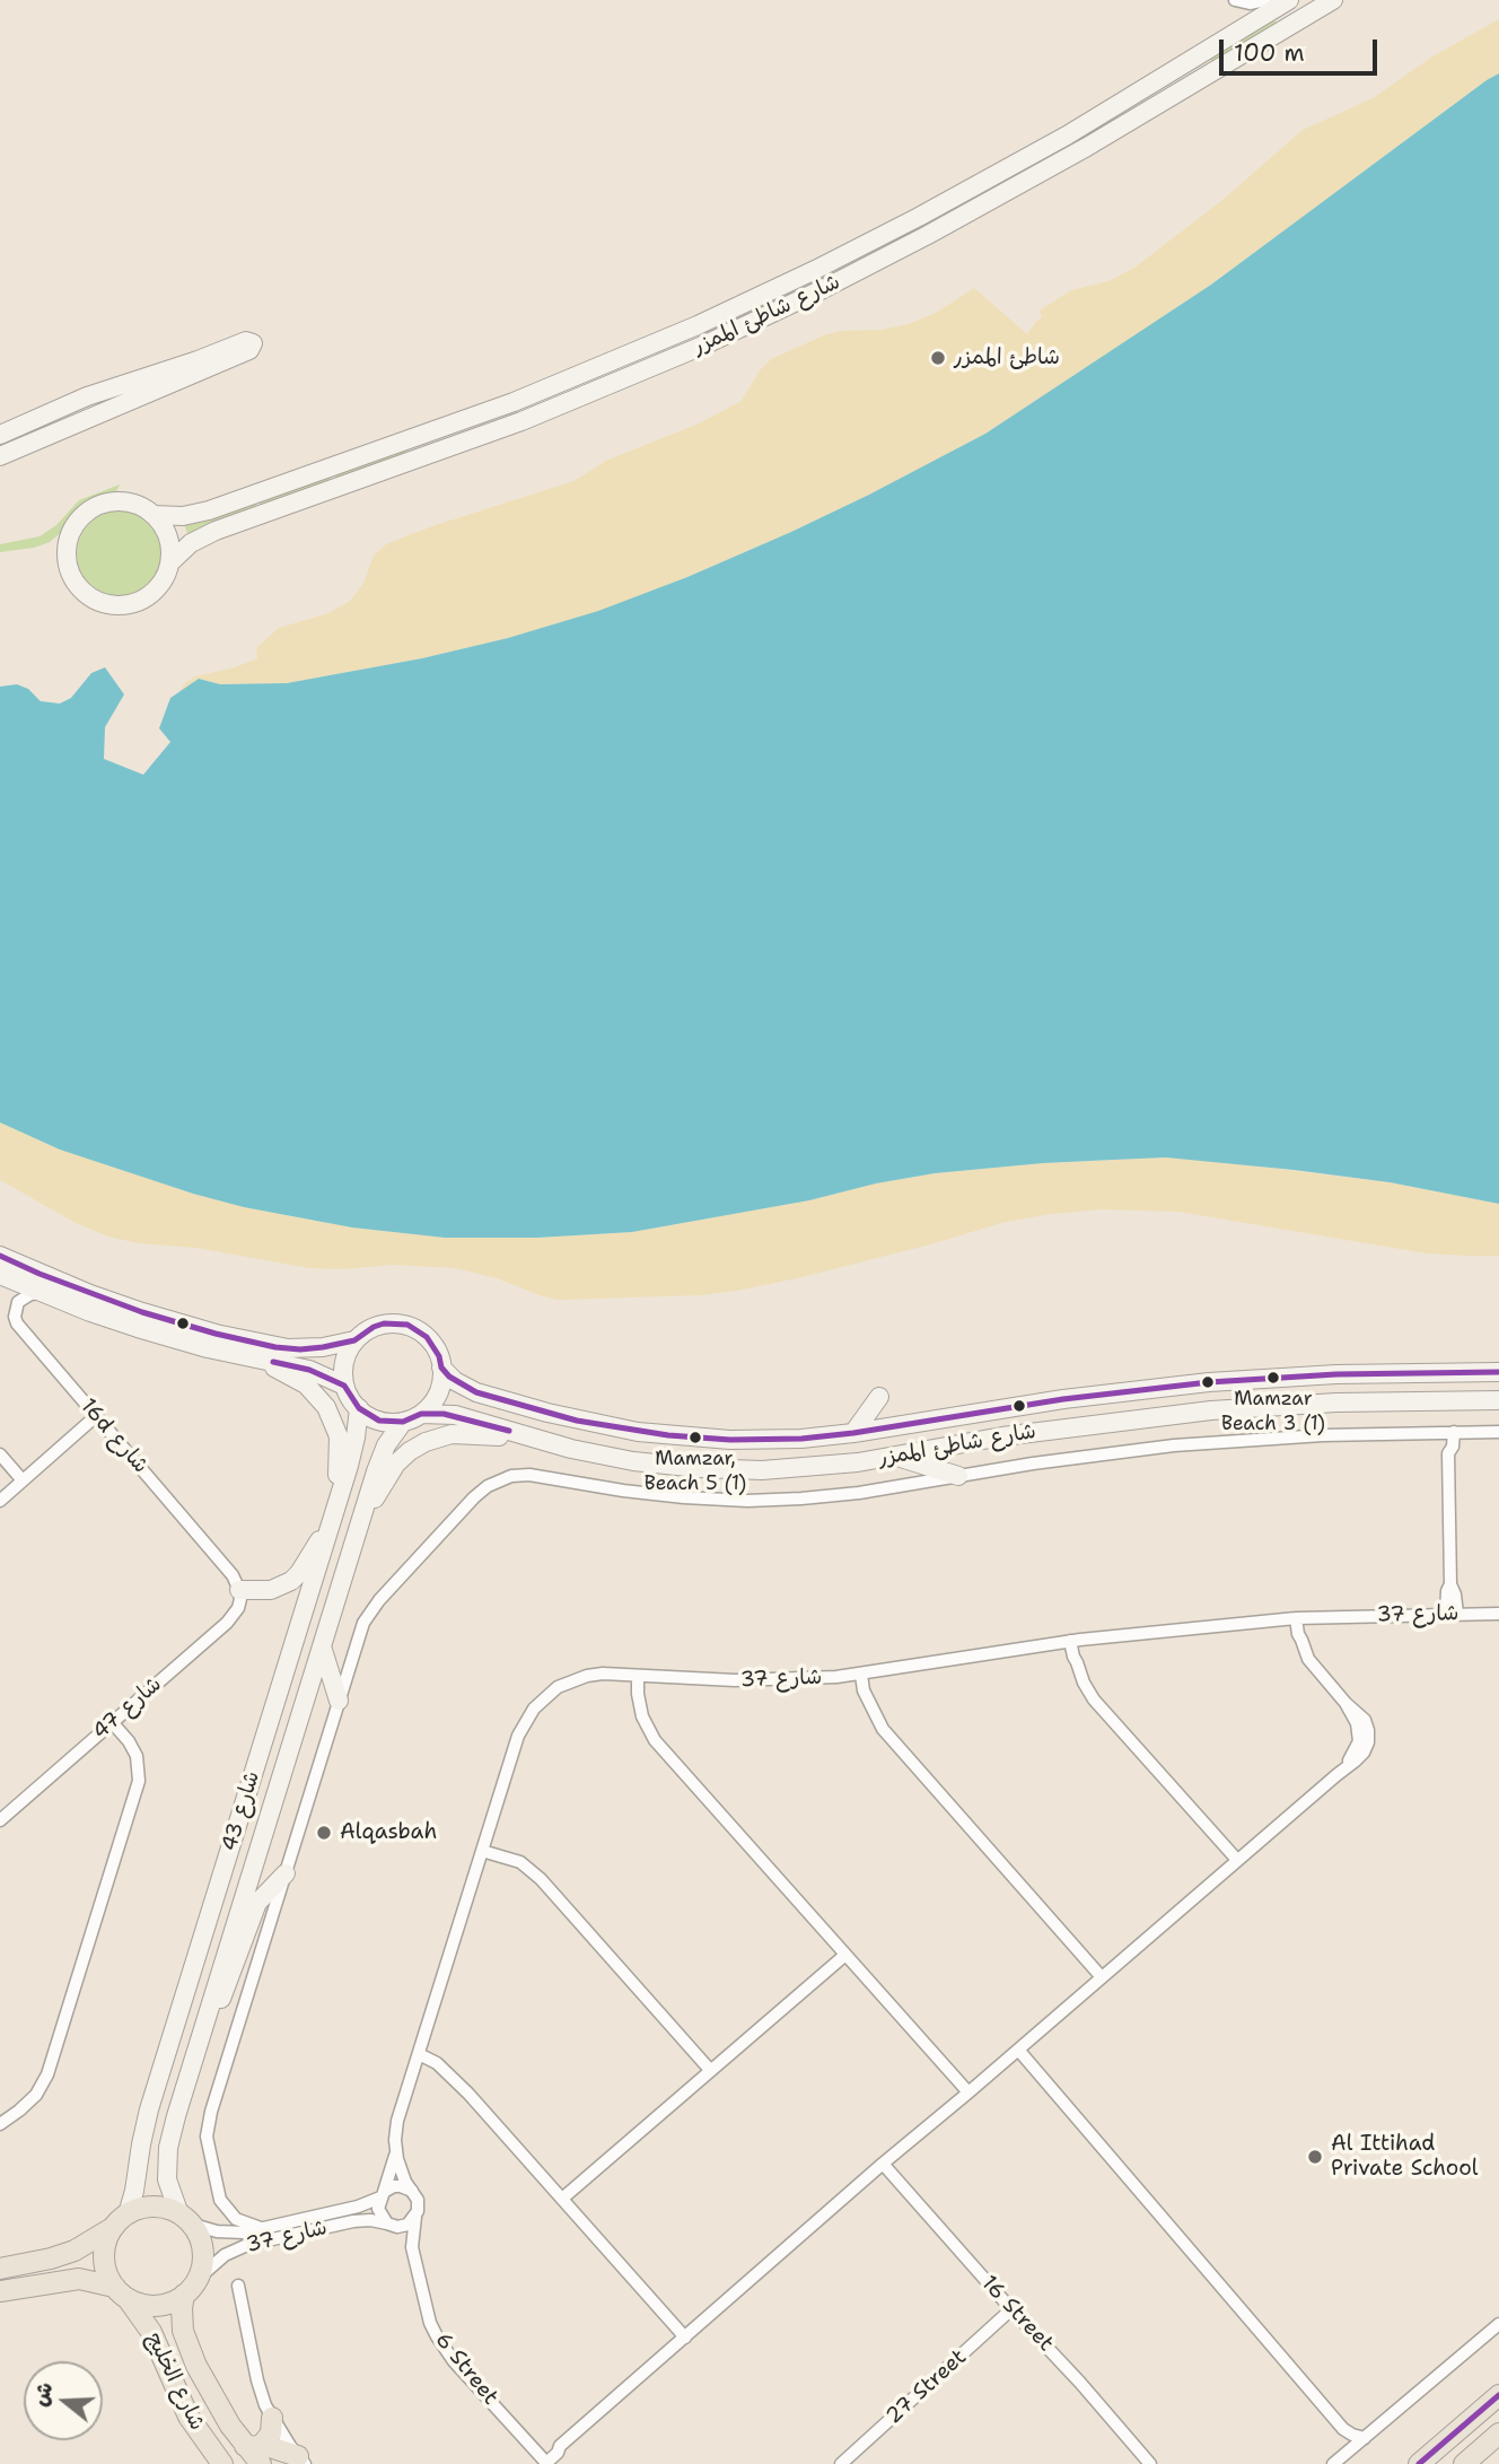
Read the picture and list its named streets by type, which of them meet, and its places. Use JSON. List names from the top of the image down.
{
  "streets": {
    "main road": ["شارع شاطئ الممزر", "شارع 43", "شارع الخليج"],
    "street": [
      "16d شارع",
      "شارع 37",
      "شارع 47",
      "16 Street",
      "6 Street",
      "27 Street"
    ]
  },
  "crossings": [
    ["شارع شاطئ الممزر", "شارع 43"],
    ["16d شارع", "شارع 47"],
    ["شارع 37", "شارع 43"],
    ["شارع 37", "شارع الخليج"],
    ["شارع 43", "شارع الخليج"],
    ["16 Street", "27 Street"]
  ],
  "places": [
    "شاطئ الممزر",
    "Mamzar Beach 3 (1)",
    "Mamzar, Beach 5 (1)",
    "Alqasbah",
    "Al Ittihad Private School"
  ],
  "scale_bar": "100 m",
  "north": "left"
}
